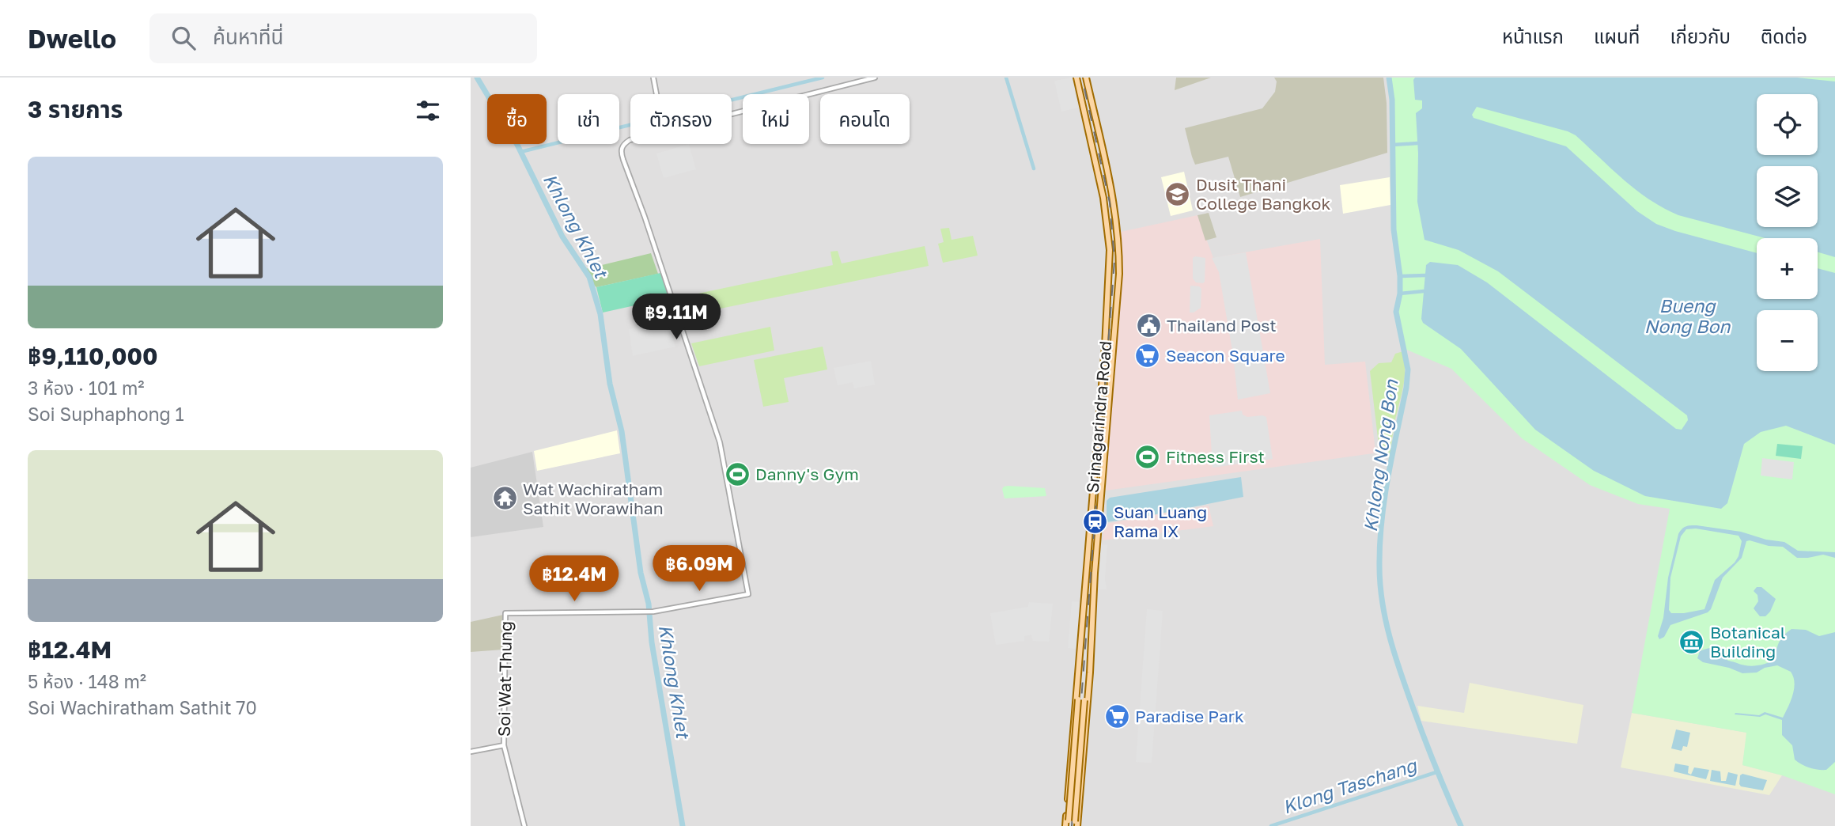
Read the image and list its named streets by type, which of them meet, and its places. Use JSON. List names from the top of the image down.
{
  "streets": {
    "main road": ["Srinagarindra Road"],
    "street": ["Soi Wat Thung"]
  },
  "water": [
    "Khlong Khlet",
    "Bueng Nong Bon",
    "Khlong Nong Bon",
    "Klong Taschang"
  ],
  "places": {
    "school or university": ["Dusit Thani College Bangkok"],
    "public building": ["Thailand Post"],
    "supermarket": ["Seacon Square", "Paradise Park"],
    "sports": ["Fitness First", "Danny's Gym"],
    "temple": ["Wat Wachiratham Sathit Worawihan"],
    "station": ["Suan Luang Rama IX"],
    "museum": ["Botanical Building"]
  },
  "page": {
    "header": "Dwello",
    "search": "ค้นหาที่นี่",
    "nav": [
      "หน้าแรก",
      "แผนที่",
      "เกี่ยวกับ",
      "ติดต่อ"
    ],
    "heading": "3 รายการ",
    "map_buttons": ["+", "−"],
    "chip": [
      "ซื้อ",
      "เช่า",
      "ตัวกรอง",
      "ใหม่",
      "คอนโด"
    ],
    "list": [
      {
        "name": "฿9,110,000",
        "note": "3 ห้อง · 101 m² · Soi Suphaphong 1"
      },
      {
        "name": "฿12.4M",
        "note": "5 ห้อง · 148 m² · Soi Wachiratham Sathit 70"
      }
    ],
    "price": ["฿9.11M", "฿6.09M", "฿12.4M"]
  }
}
